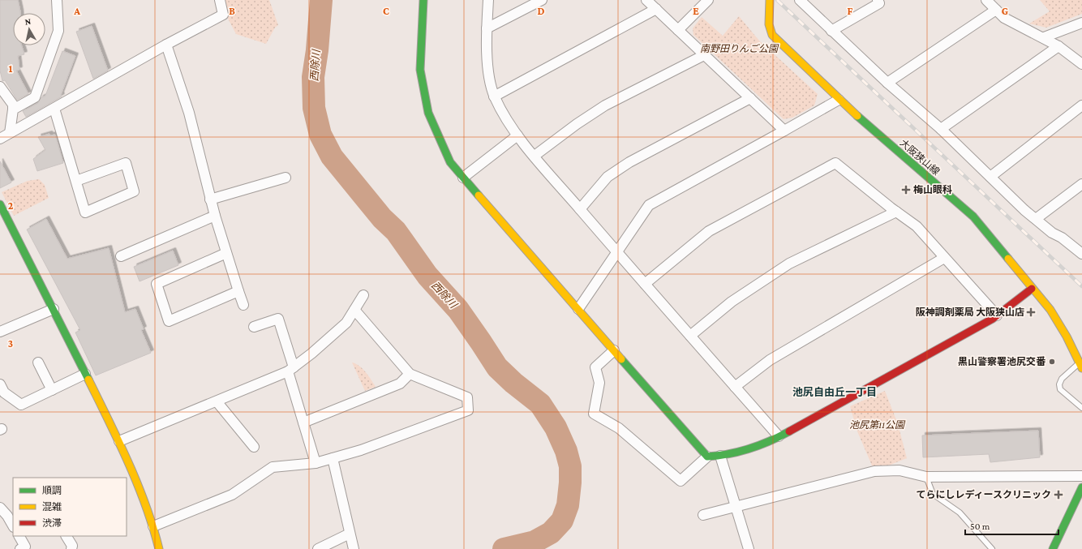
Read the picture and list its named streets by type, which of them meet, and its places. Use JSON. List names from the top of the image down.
{
  "streets": {
    "street": ["大阪狭山線"]
  },
  "districts": ["池尻自由丘一丁目"],
  "water": ["西除川"],
  "parks": ["南野田りんご公園", "池尻第11公園"],
  "places": {
    "health": ["梅山眼科", "阪神調剤薬局 大阪狭山店", "てらにしレディースクリニック"],
    "other": ["黒山警察署池尻交番"]
  },
  "legend": ["順調", "混雑", "渋滞"],
  "scale_bar": "50 m",
  "north": "top",
  "grid": {
    "columns": [
      "A",
      "B",
      "C",
      "D",
      "E",
      "F",
      "G"
    ],
    "rows": ["1", "2", "3"]
  }
}
